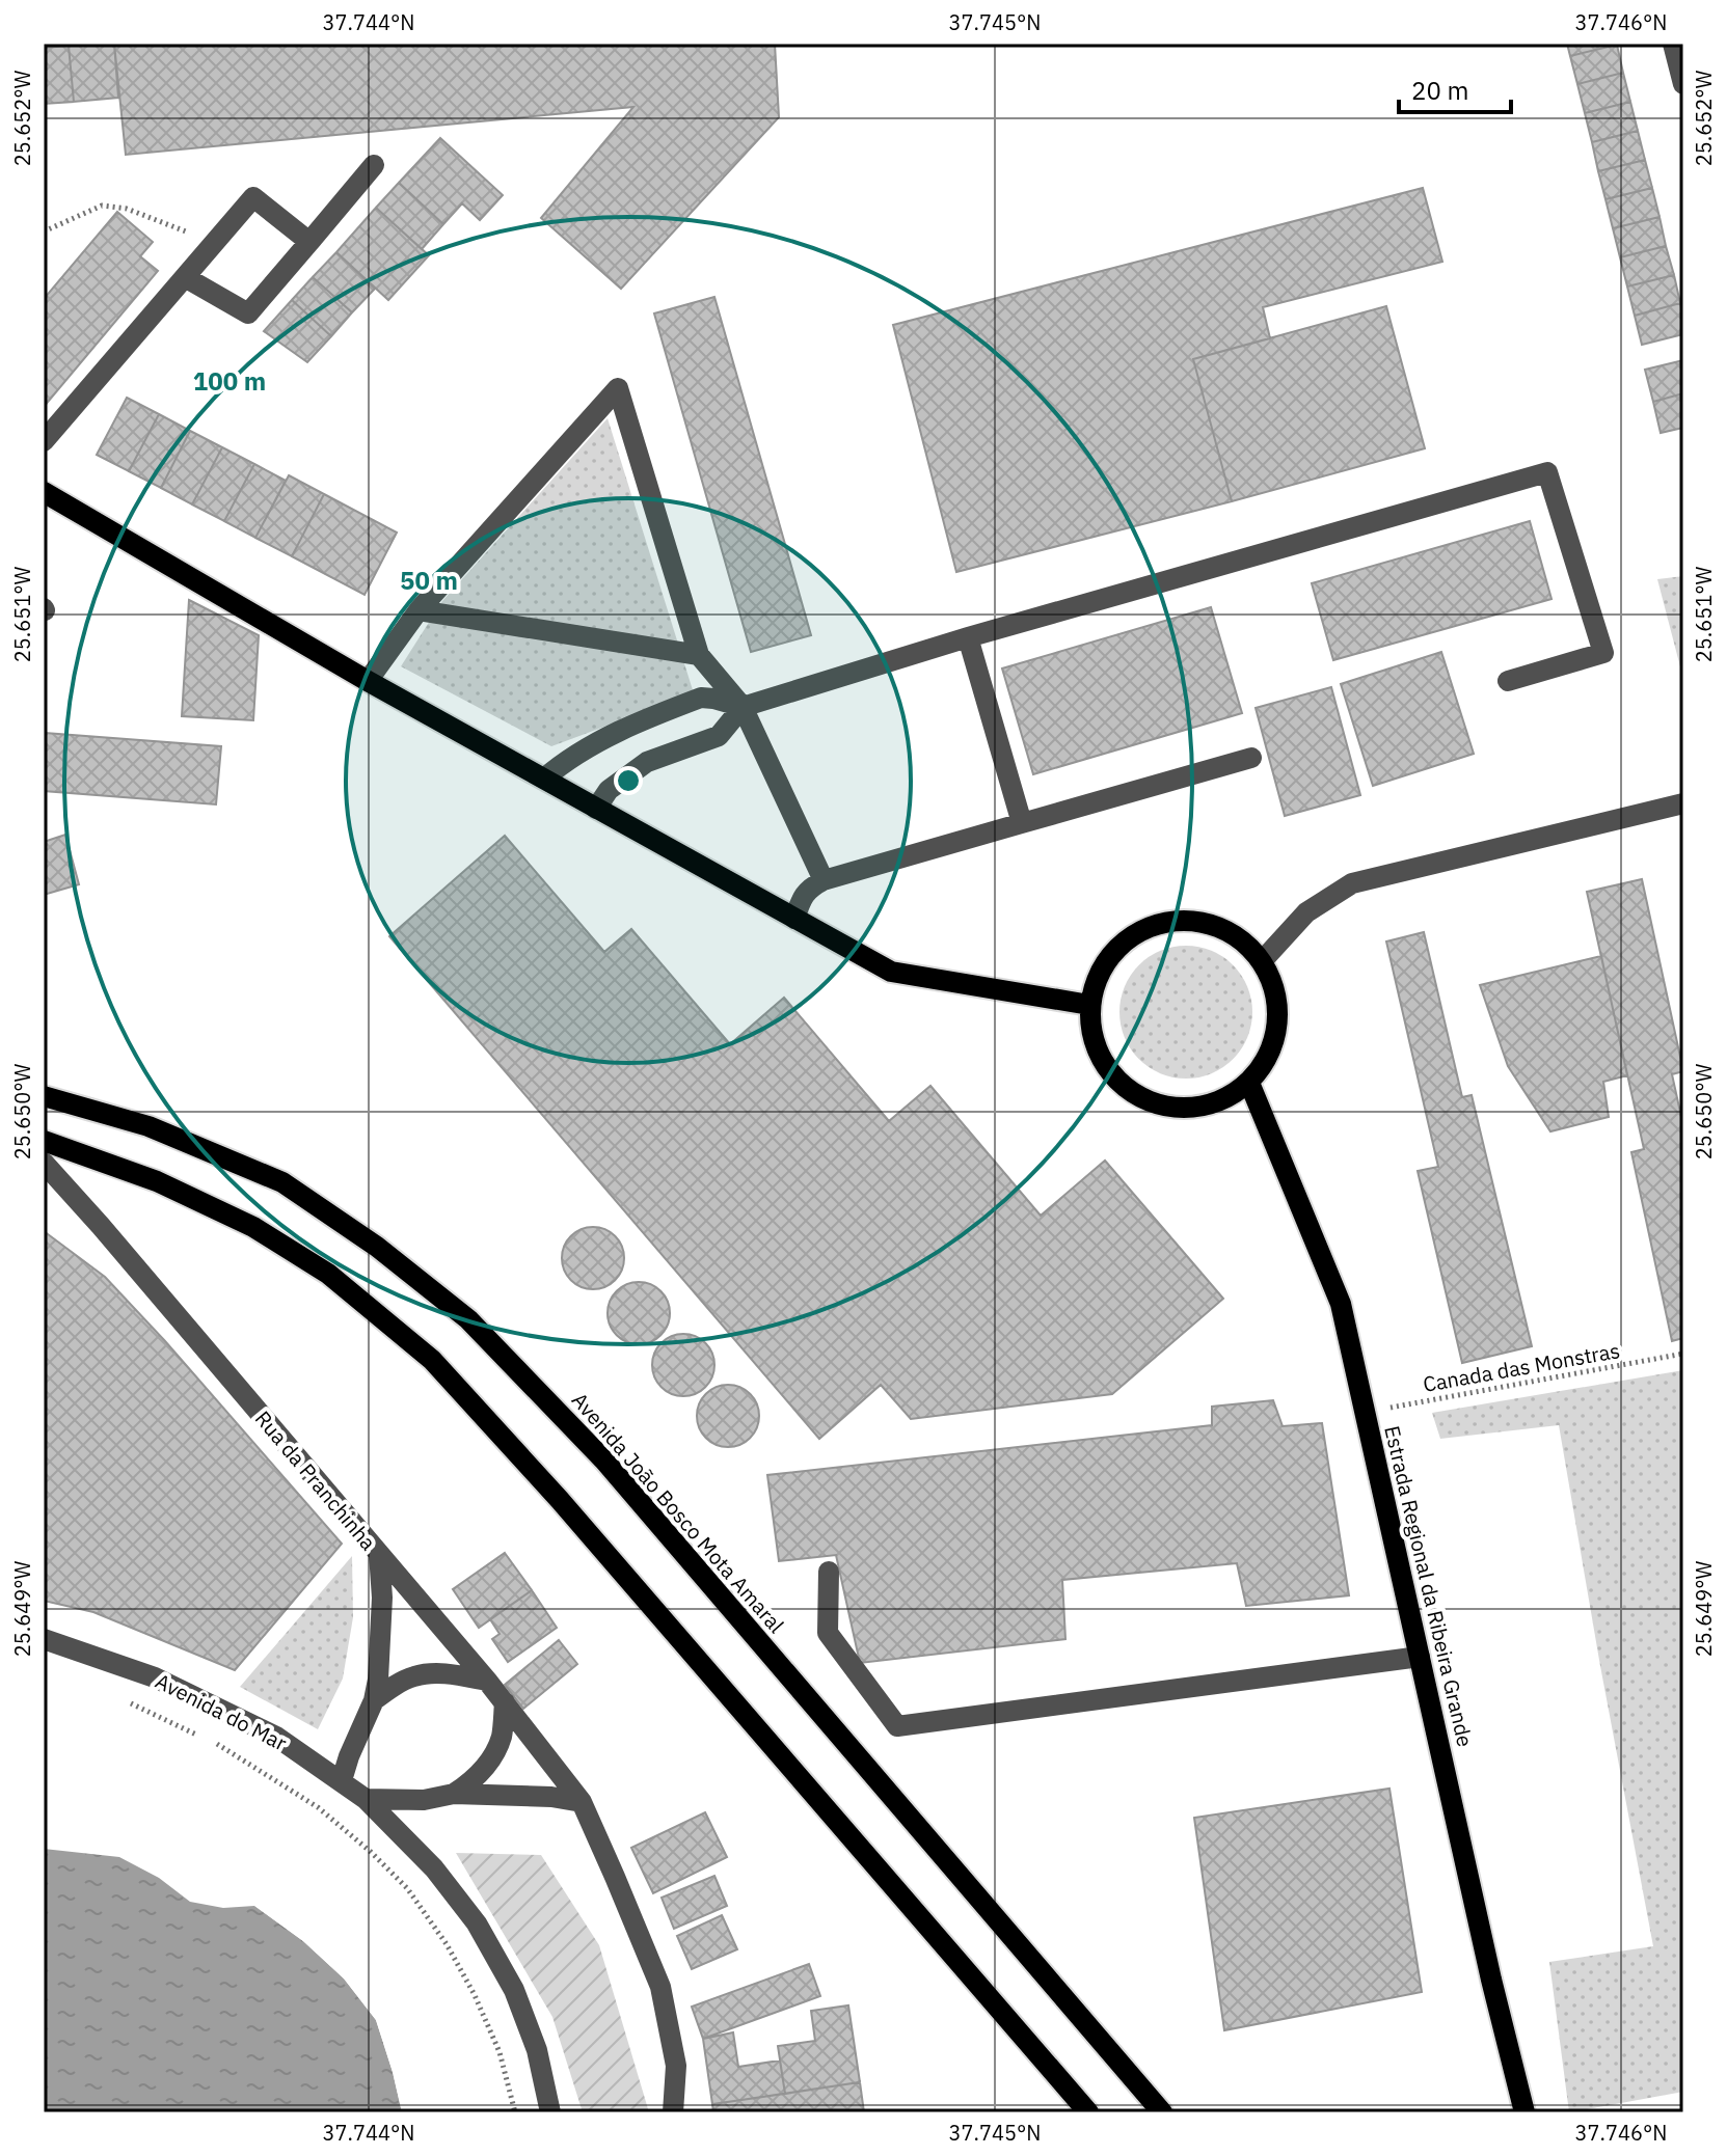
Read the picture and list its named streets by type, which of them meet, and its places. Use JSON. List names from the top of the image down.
{
  "streets": {
    "main road": ["Avenida João Bosco Mota Amaral", "Estrada Regional da Ribeira Grande"],
    "street": ["Rua da Pranchinha", "Avenida do Mar"],
    "path": ["Canada das Monstras"]
  },
  "crossings": [
    ["Canada das Monstras", "Estrada Regional da Ribeira Grande"],
    ["Rua da Pranchinha", "Avenida do Mar"]
  ],
  "scale_bar": "20 m",
  "coordinates": [
    "37.744°N",
    "37.745°N",
    "37.746°N",
    "25.652°W",
    "25.651°W",
    "25.650°W",
    "25.649°W"
  ],
  "rings": ["100 m", "50 m"]
}
